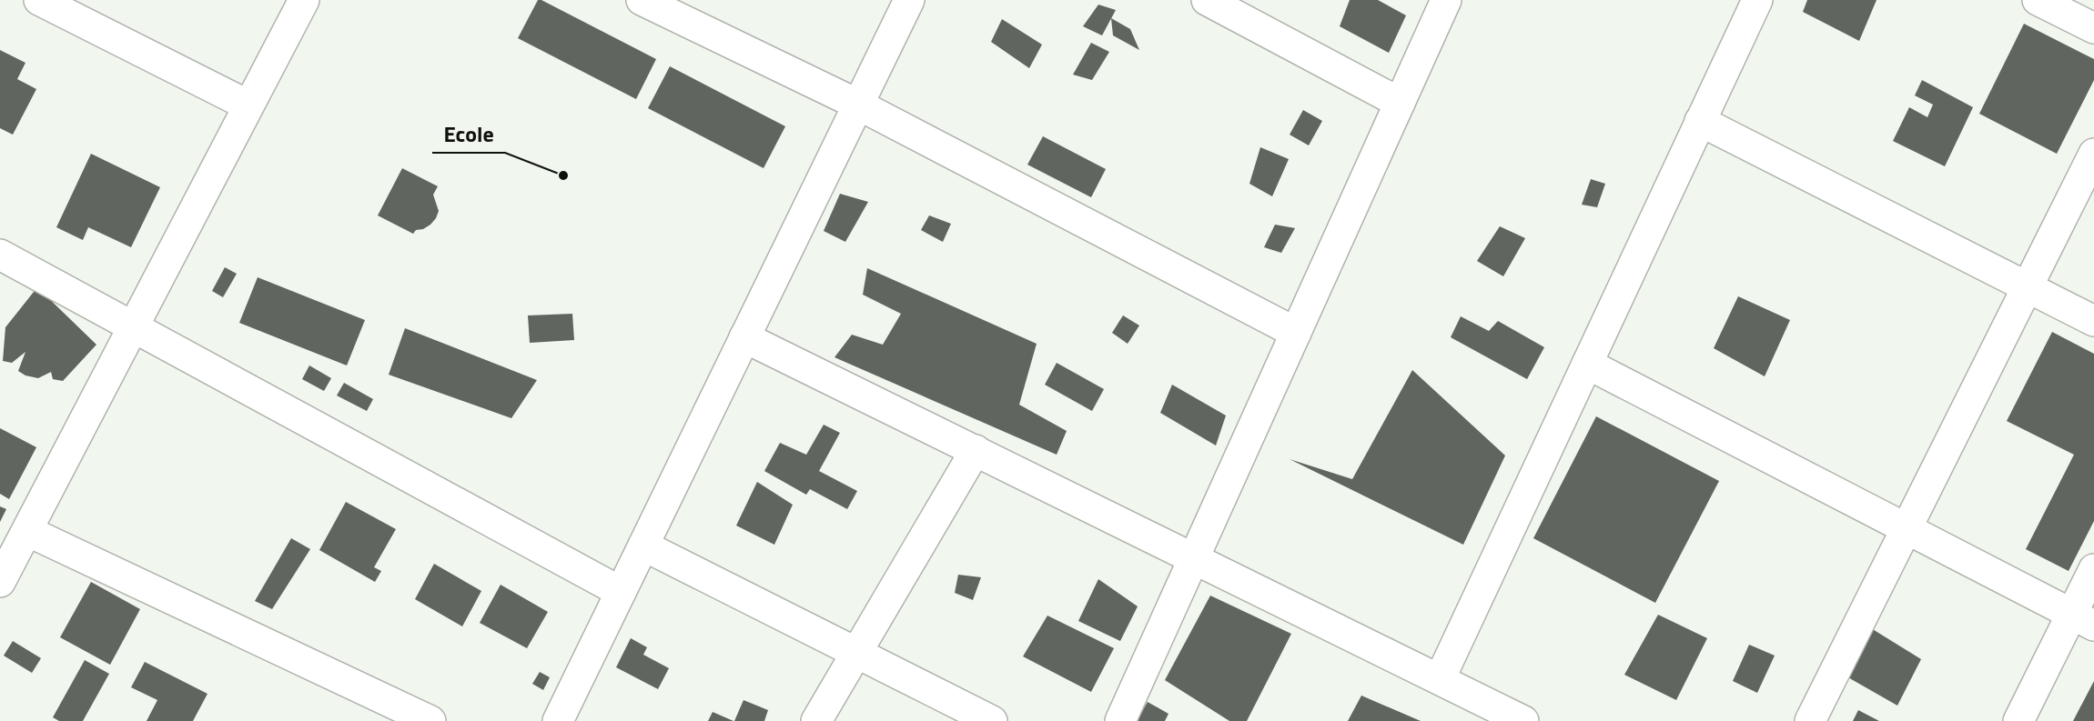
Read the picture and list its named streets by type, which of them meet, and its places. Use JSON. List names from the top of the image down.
{
  "places": ["Ecole"]
}
